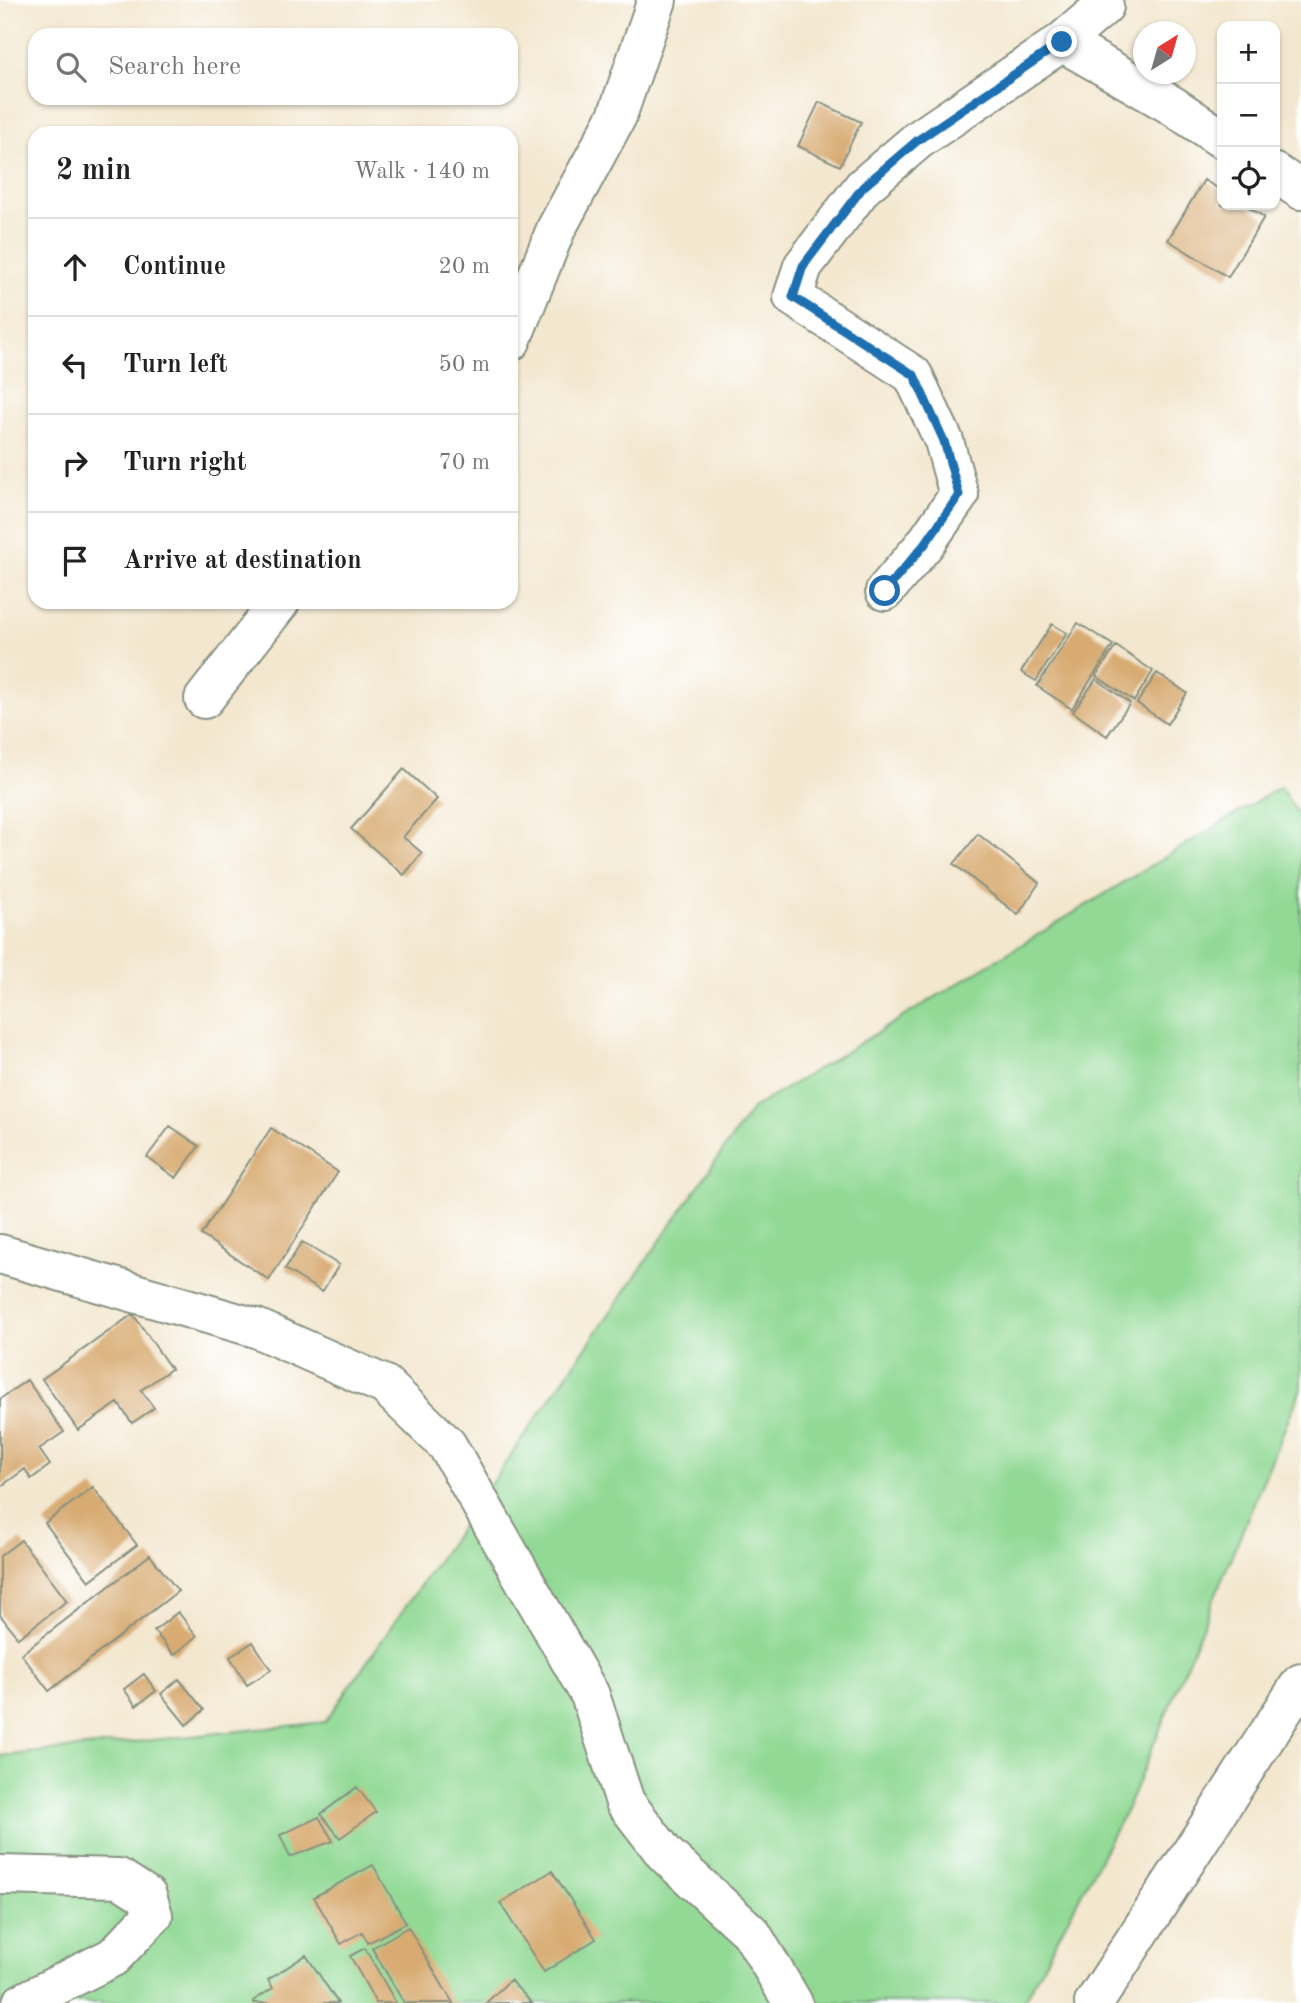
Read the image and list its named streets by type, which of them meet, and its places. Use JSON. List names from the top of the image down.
{
  "north": "top right",
  "page": {
    "map_buttons": ["+", "−"],
    "search": "Search here",
    "heading": ["2 min", "Walk · 140 m"],
    "list": [
      ["Continue", "20 m"],
      ["Turn left", "50 m"],
      ["Turn right", "70 m"],
      "Arrive at destination"
    ]
  }
}
